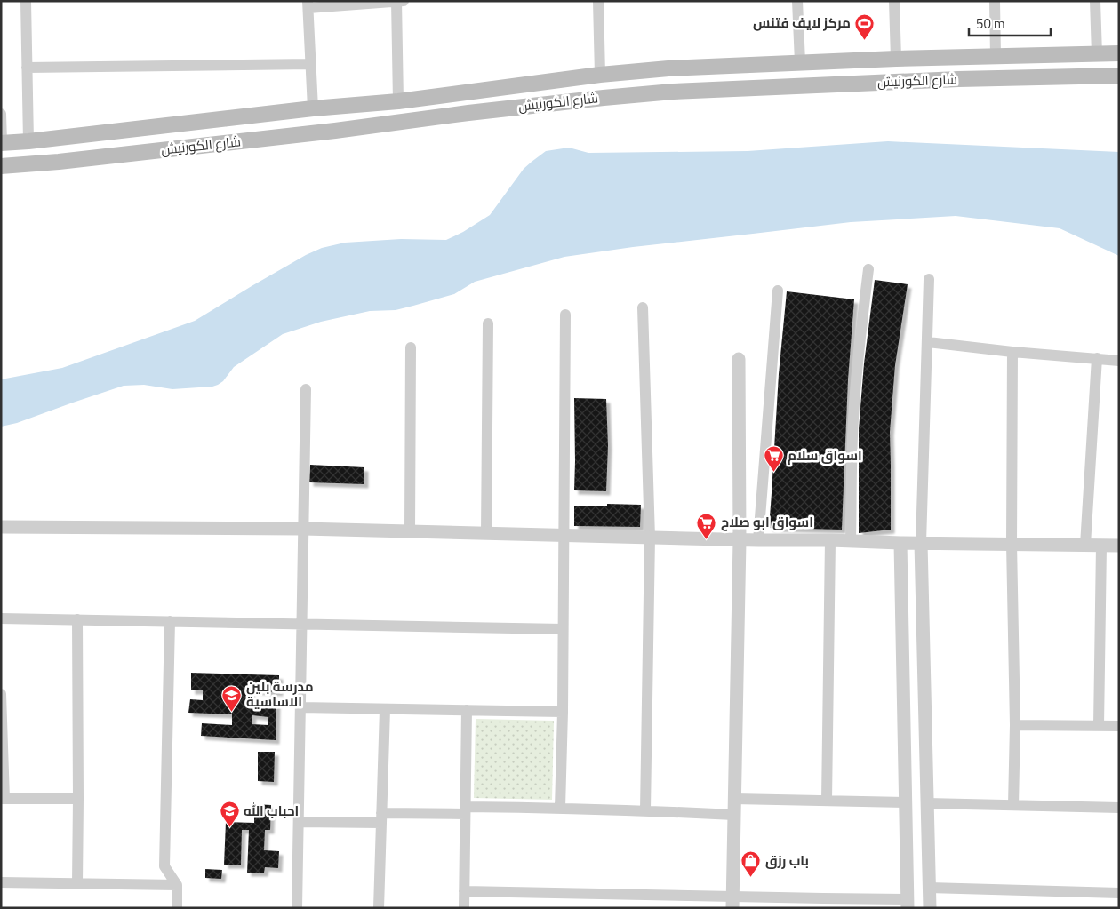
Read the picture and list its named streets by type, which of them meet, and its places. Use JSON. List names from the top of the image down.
{
  "streets": {
    "main road": ["شارع الكورنيش"]
  },
  "places": {
    "sports": ["مركز لايف فتنس"],
    "supermarket": ["اسواق سلام", "اسواق ابو صلاح"],
    "school or university": ["مدرسة بلين الاساسية", "احباب الله"],
    "shop": ["باب رزق"]
  },
  "scale_bar": "50 m"
}
